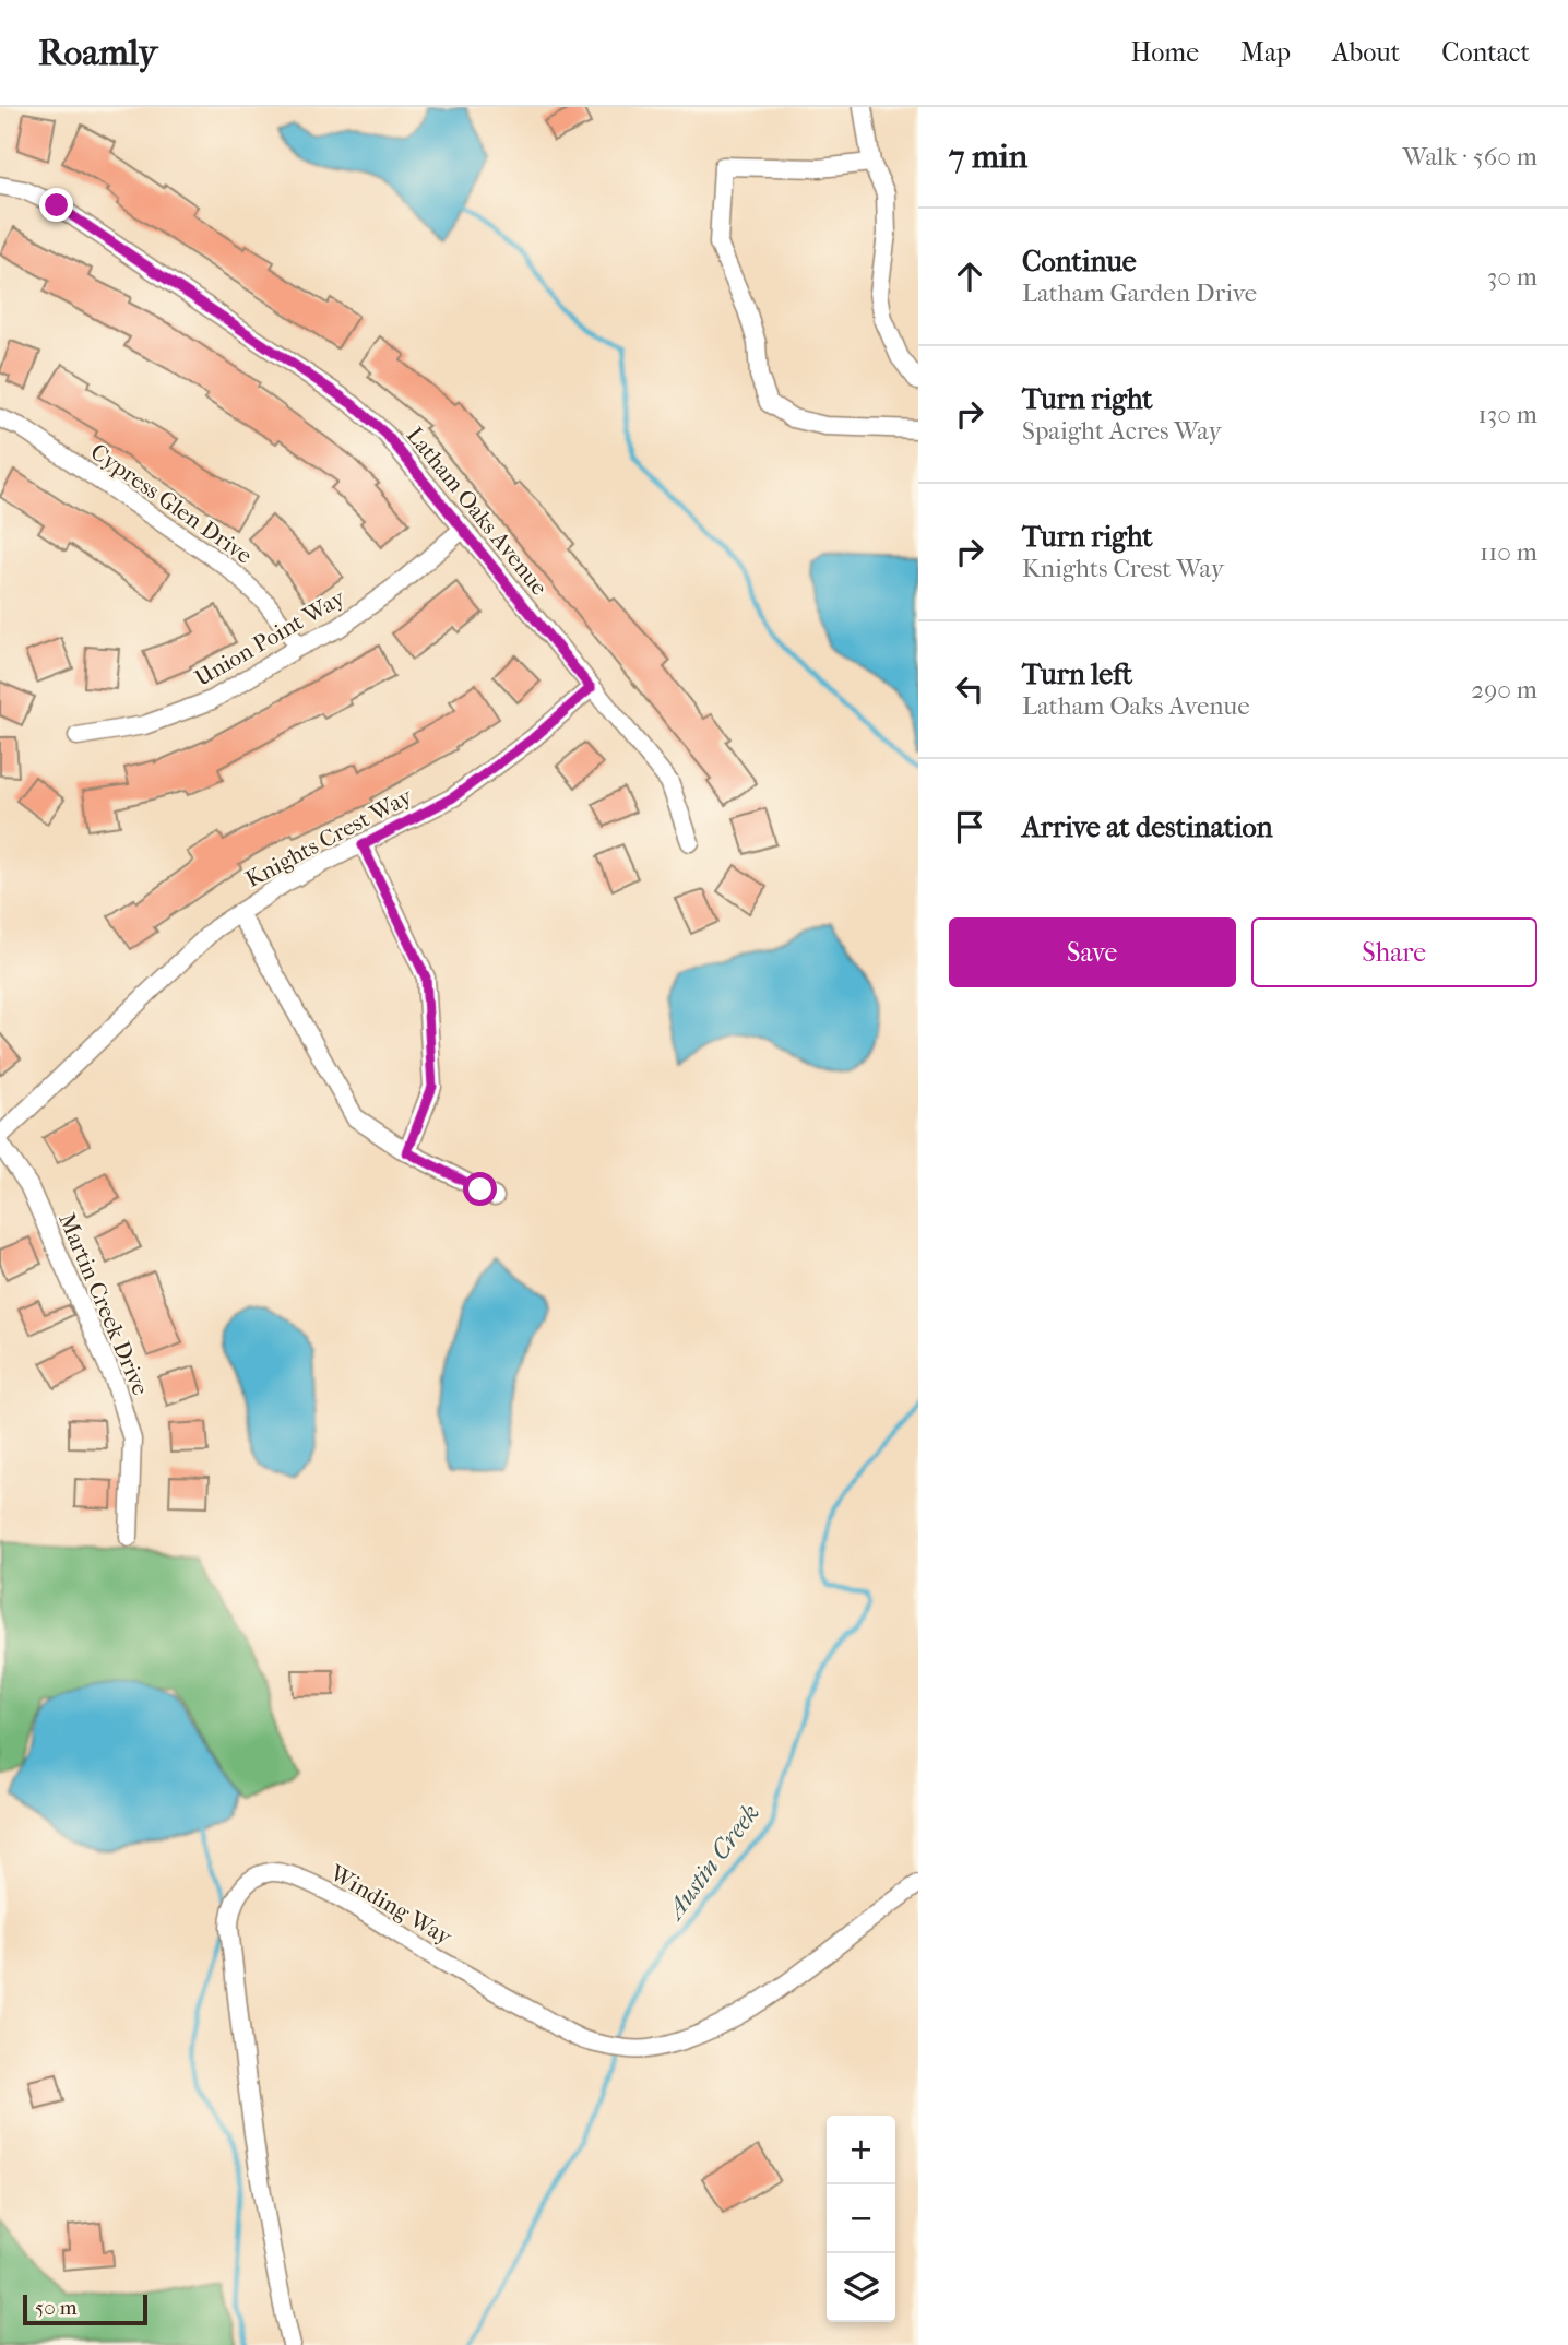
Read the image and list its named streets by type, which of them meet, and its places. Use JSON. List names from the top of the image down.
{
  "streets": {
    "street": [
      "Cypress Glen Drive",
      "Latham Oaks Avenue",
      "Union Point Way",
      "Knights Crest Way",
      "Martin Creek Drive",
      "Winding Way"
    ]
  },
  "crossings": [
    ["Cypress Glen Drive", "Union Point Way"],
    ["Latham Oaks Avenue", "Union Point Way"],
    ["Latham Oaks Avenue", "Knights Crest Way"]
  ],
  "water": ["Austin Creek"],
  "scale_bar": "50 m",
  "page": {
    "header": "Roamly",
    "nav": [
      "Home",
      "Map",
      "About",
      "Contact"
    ],
    "heading": ["7 min", "Walk · 560 m"],
    "list": [
      ["Continue", "Latham Garden Drive", "30 m"],
      ["Turn right", "Spaight Acres Way", "130 m"],
      ["Turn right", "Knights Crest Way", "110 m"],
      ["Turn left", "Latham Oaks Avenue", "290 m"],
      "Arrive at destination"
    ],
    "buttons": ["Save", "Share"],
    "map_buttons": ["+", "−"],
    "scale": "50 m"
  }
}
